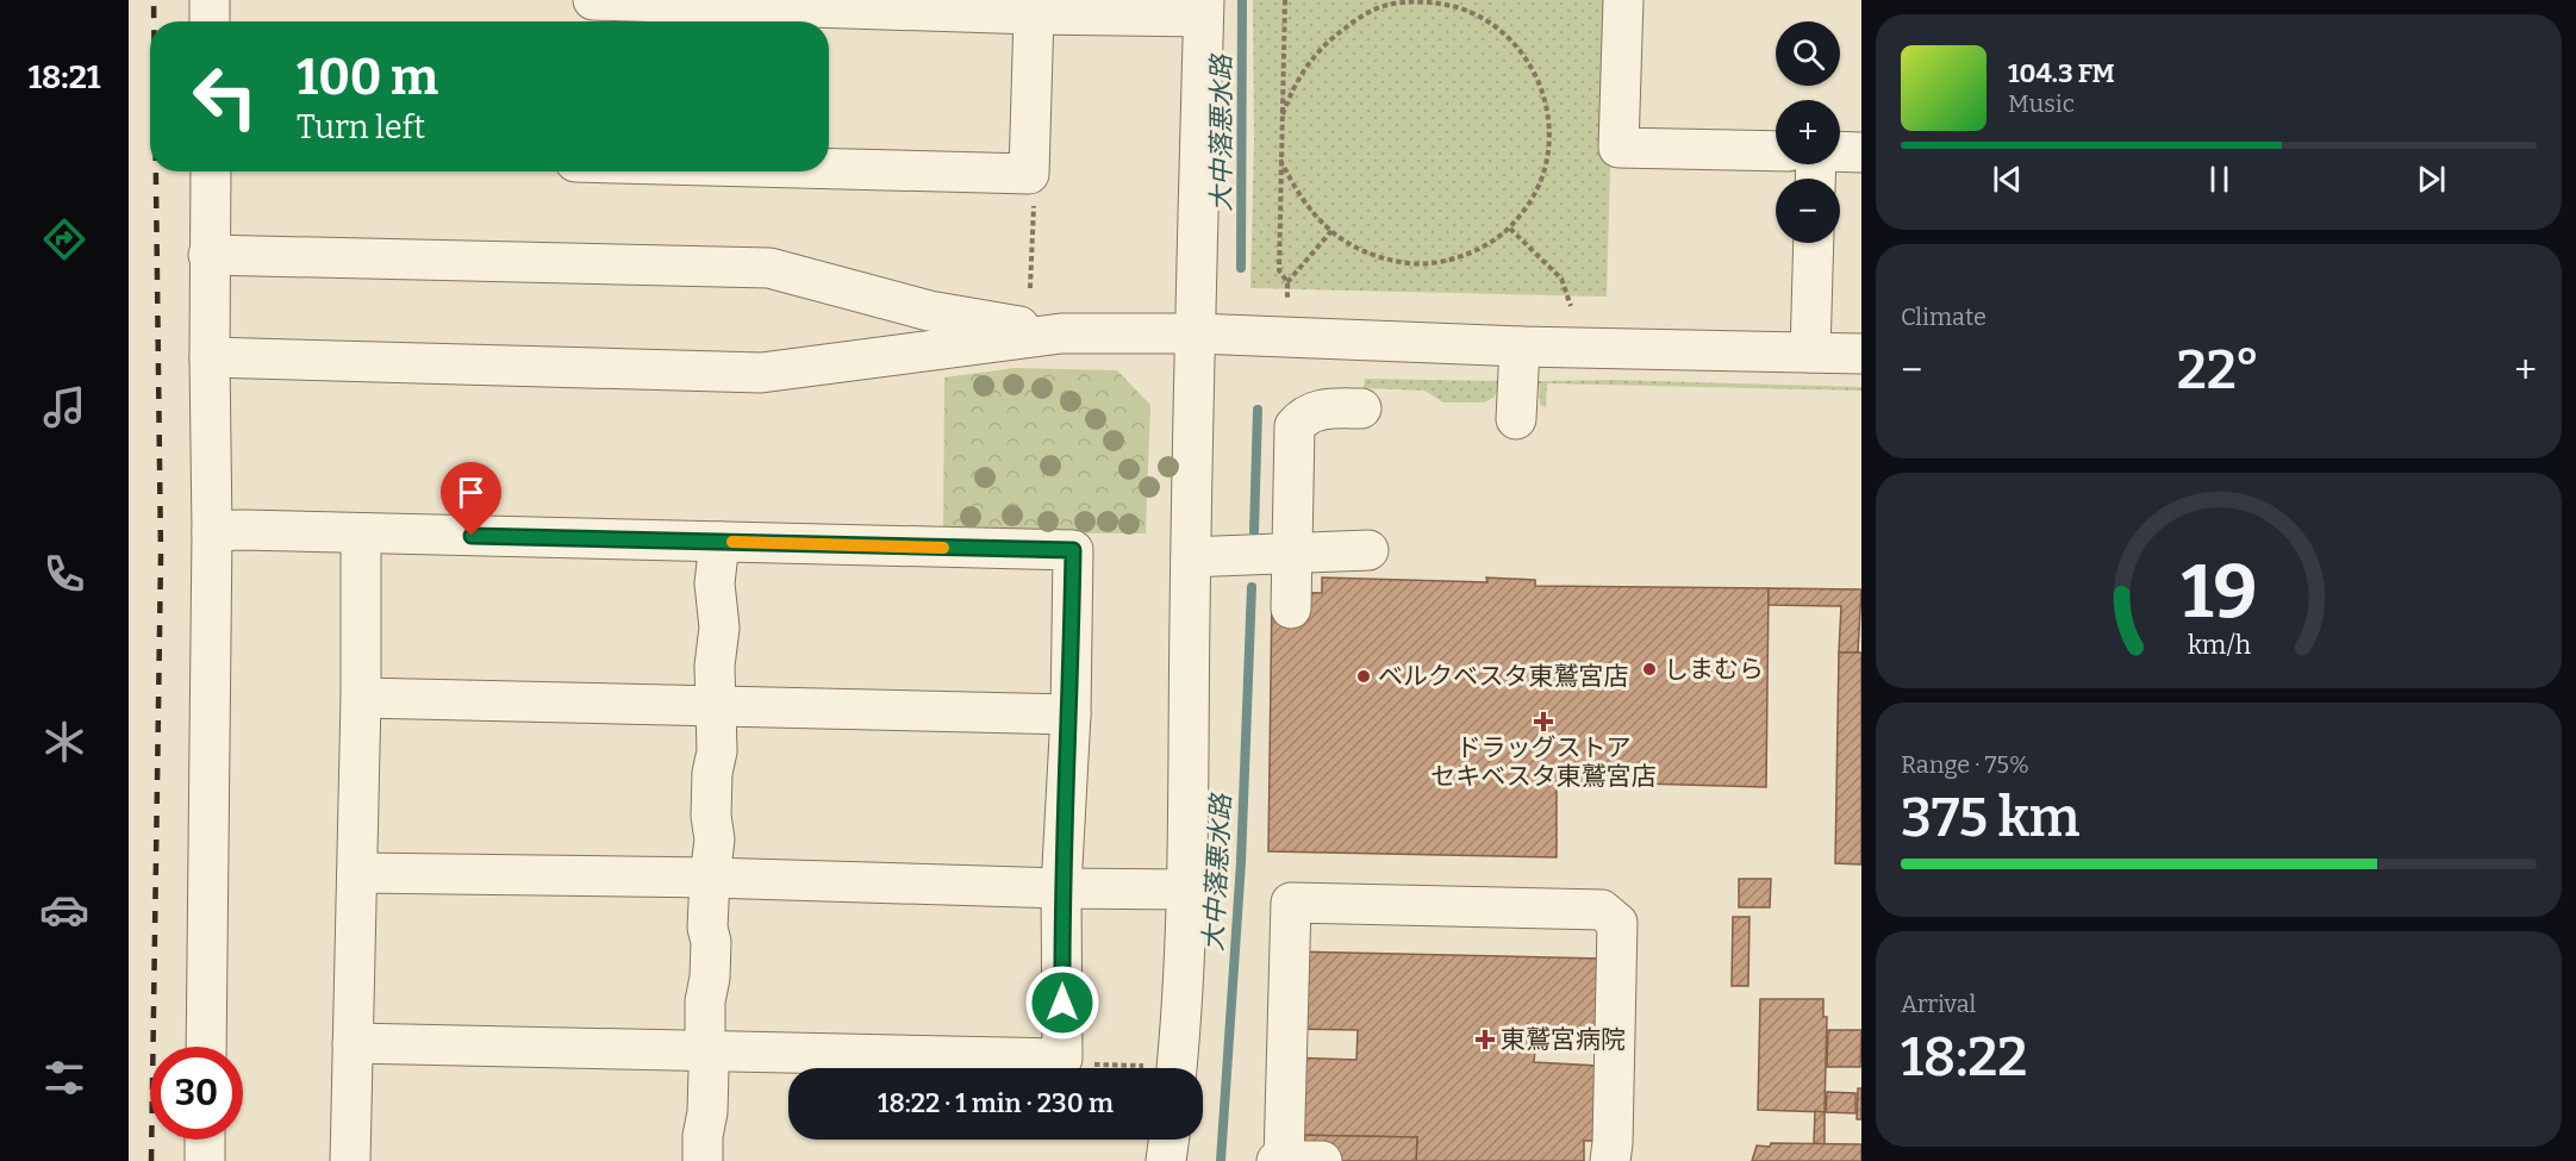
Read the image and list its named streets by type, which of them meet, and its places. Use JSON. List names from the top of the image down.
{
  "water": ["大中落悪水路"],
  "places": {
    "other": ["しまむら", "ベルクベスタ東鷲宮店"],
    "health": ["ドラッグストア セキベスタ東鷲宮店", "東鷲宮病院"]
  },
  "page": {
    "tabs": "18:21",
    "map_buttons": ["+", "−"],
    "turn": ["100 m", "Turn left"],
    "song": ["104.3 FM", "Music"],
    "tile": [
      "Climate",
      ["Range · 75%", "375 km"],
      ["Arrival", "18:22"]
    ],
    "heat": ["−", "22°", "+"],
    "limit": "30",
    "trip": "18:22 · 1 min · 230 m",
    "gauge": ["19", "km/h"]
  }
}
